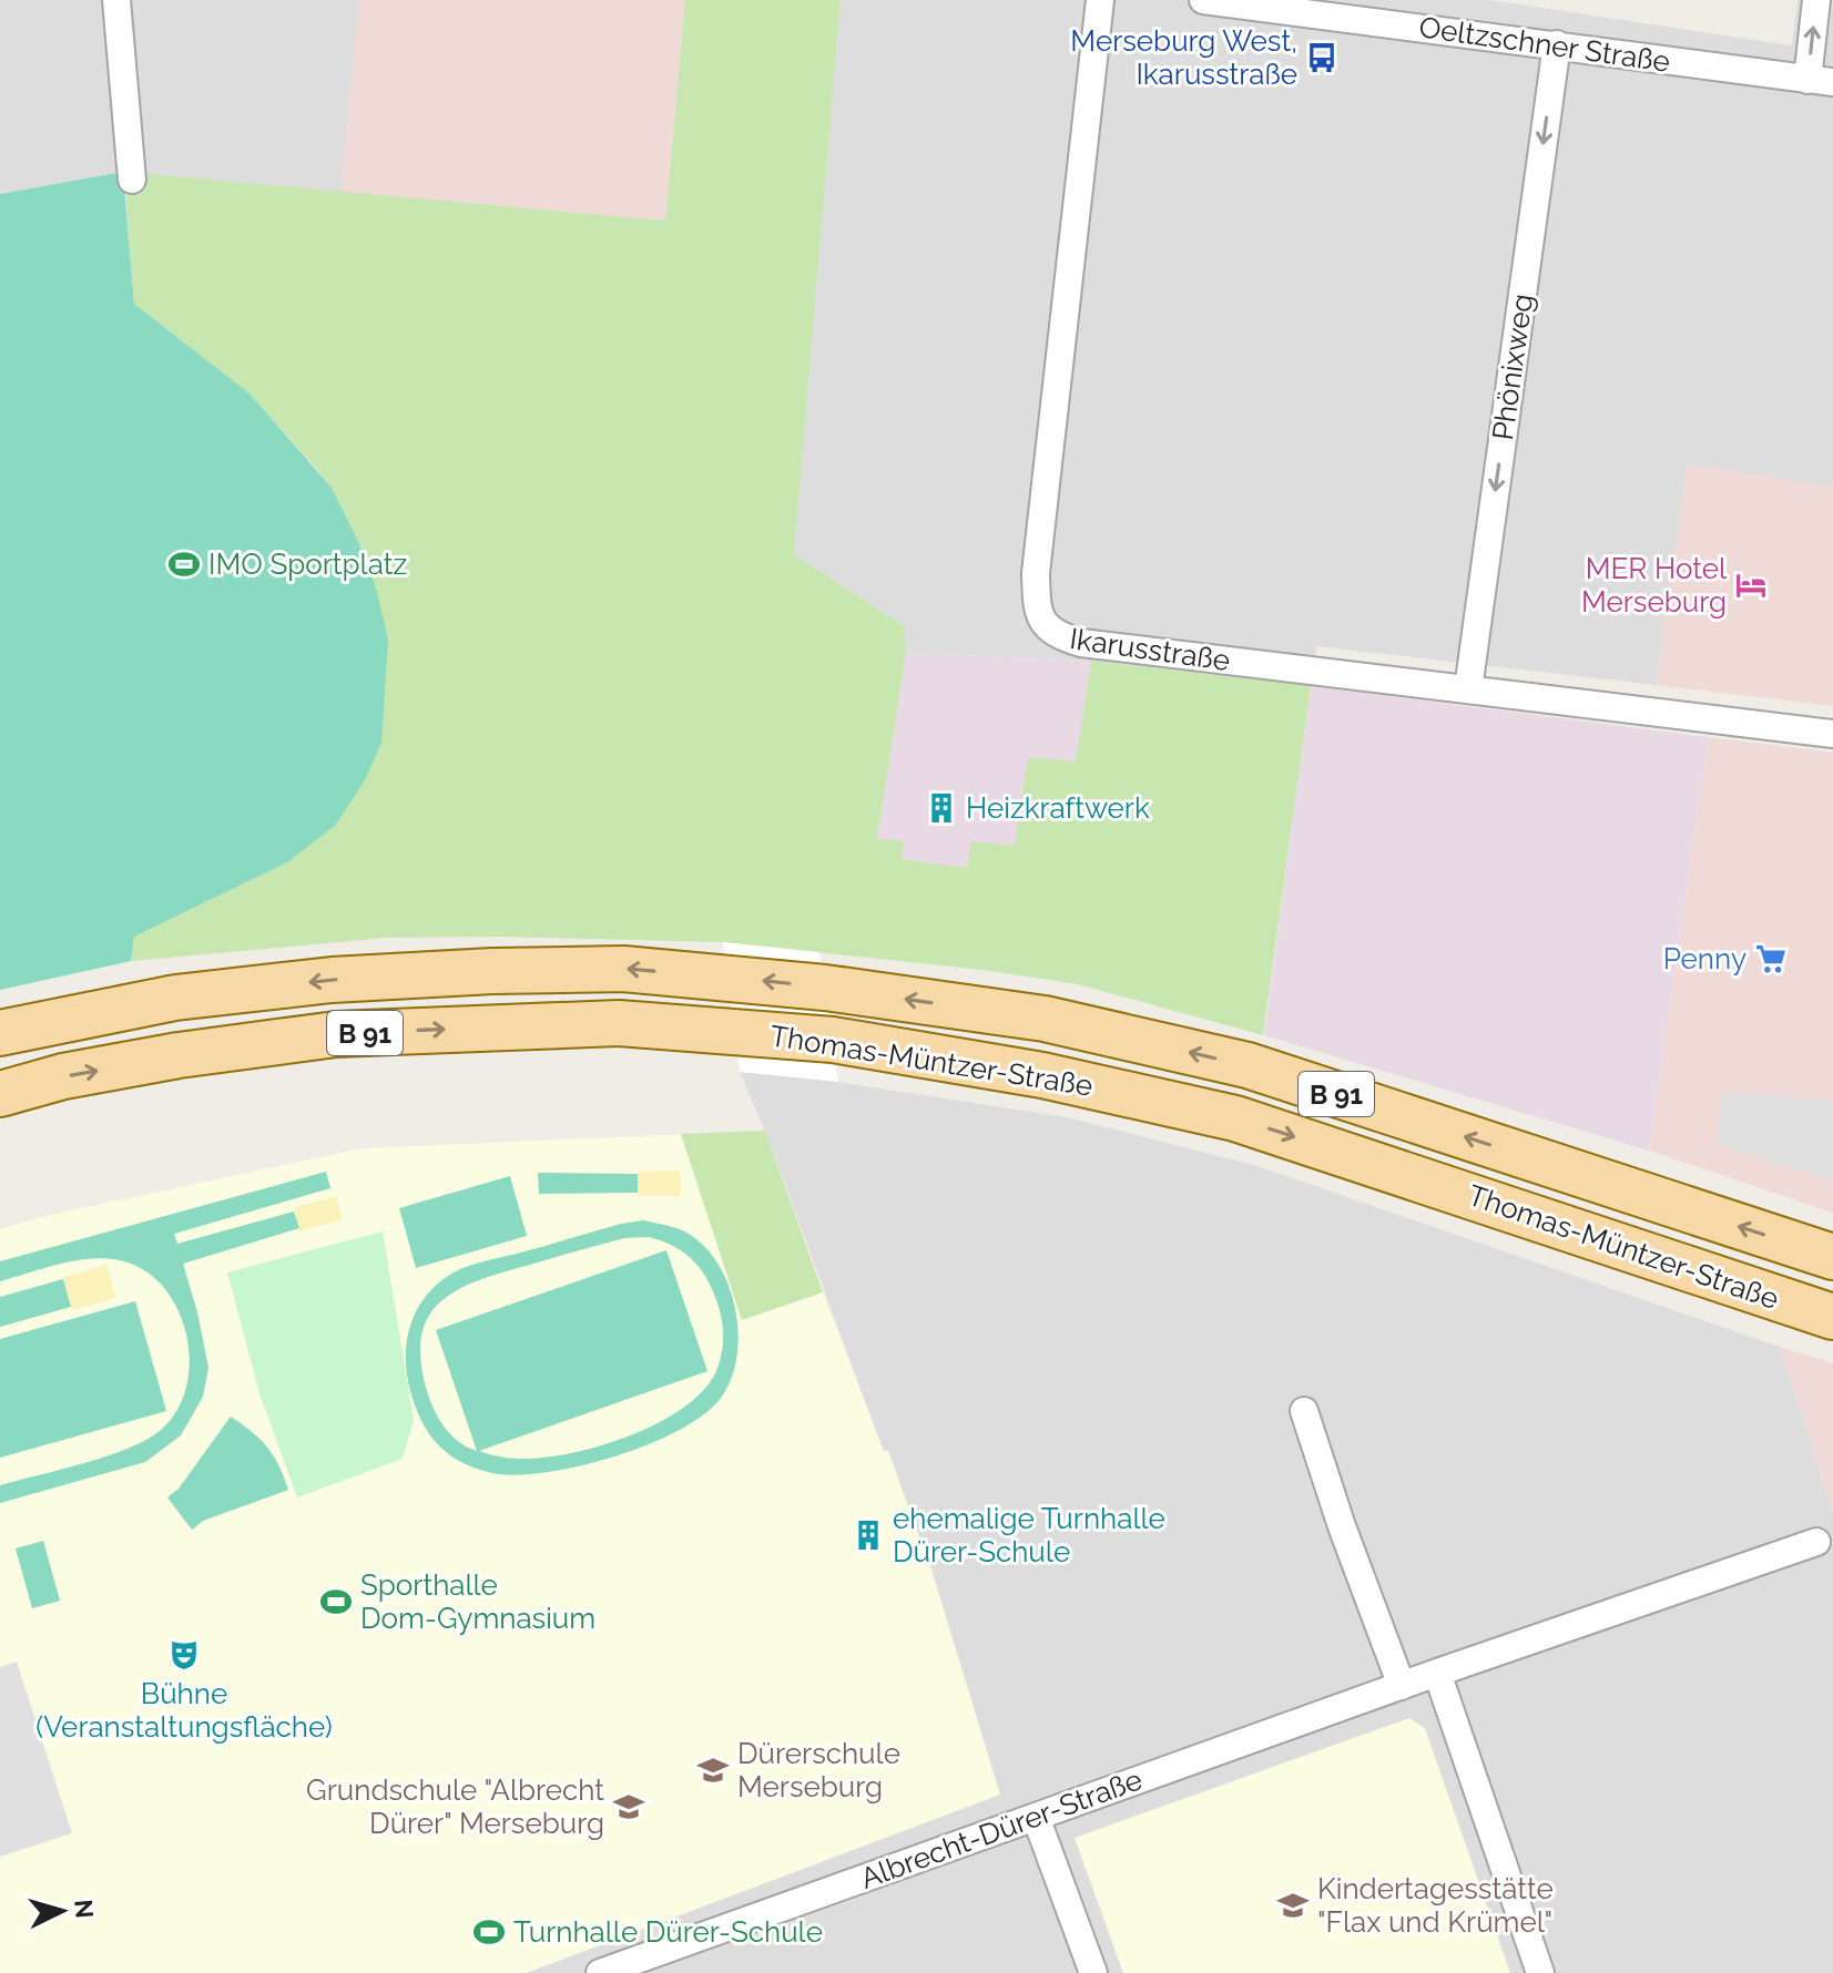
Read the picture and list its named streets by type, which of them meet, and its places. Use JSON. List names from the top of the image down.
{
  "streets": {
    "main road": ["B 91", "Thomas-Müntzer-Straße"],
    "street": [
      "Oeltzschner Straße",
      "Phönixweg",
      "Ikarusstraße",
      "Albrecht-Dürer-Straße"
    ]
  },
  "crossings": [
    ["Oeltzschner Straße", "Phönixweg"],
    ["Phönixweg", "Ikarusstraße"]
  ],
  "one_way": ["Phönixweg"],
  "places": {
    "bus stop": ["Merseburg West, Ikarusstraße"],
    "sports": ["IMO Sportplatz", "Sporthalle Dom-Gymnasium", "Turnhalle Dürer-Schule"],
    "hotel": ["MER Hotel Merseburg"],
    "building": ["Heizkraftwerk", "ehemalige Turnhalle Dürer-Schule"],
    "supermarket": ["Penny"],
    "theatre": ["Bühne (Veranstaltungsfläche)"],
    "school or university": ["Dürerschule Merseburg", "Grundschule \"Albrecht Dürer\" Merseburg", "Kindertagesstätte \"Flax und Krümel\""]
  },
  "north": "right"
}
